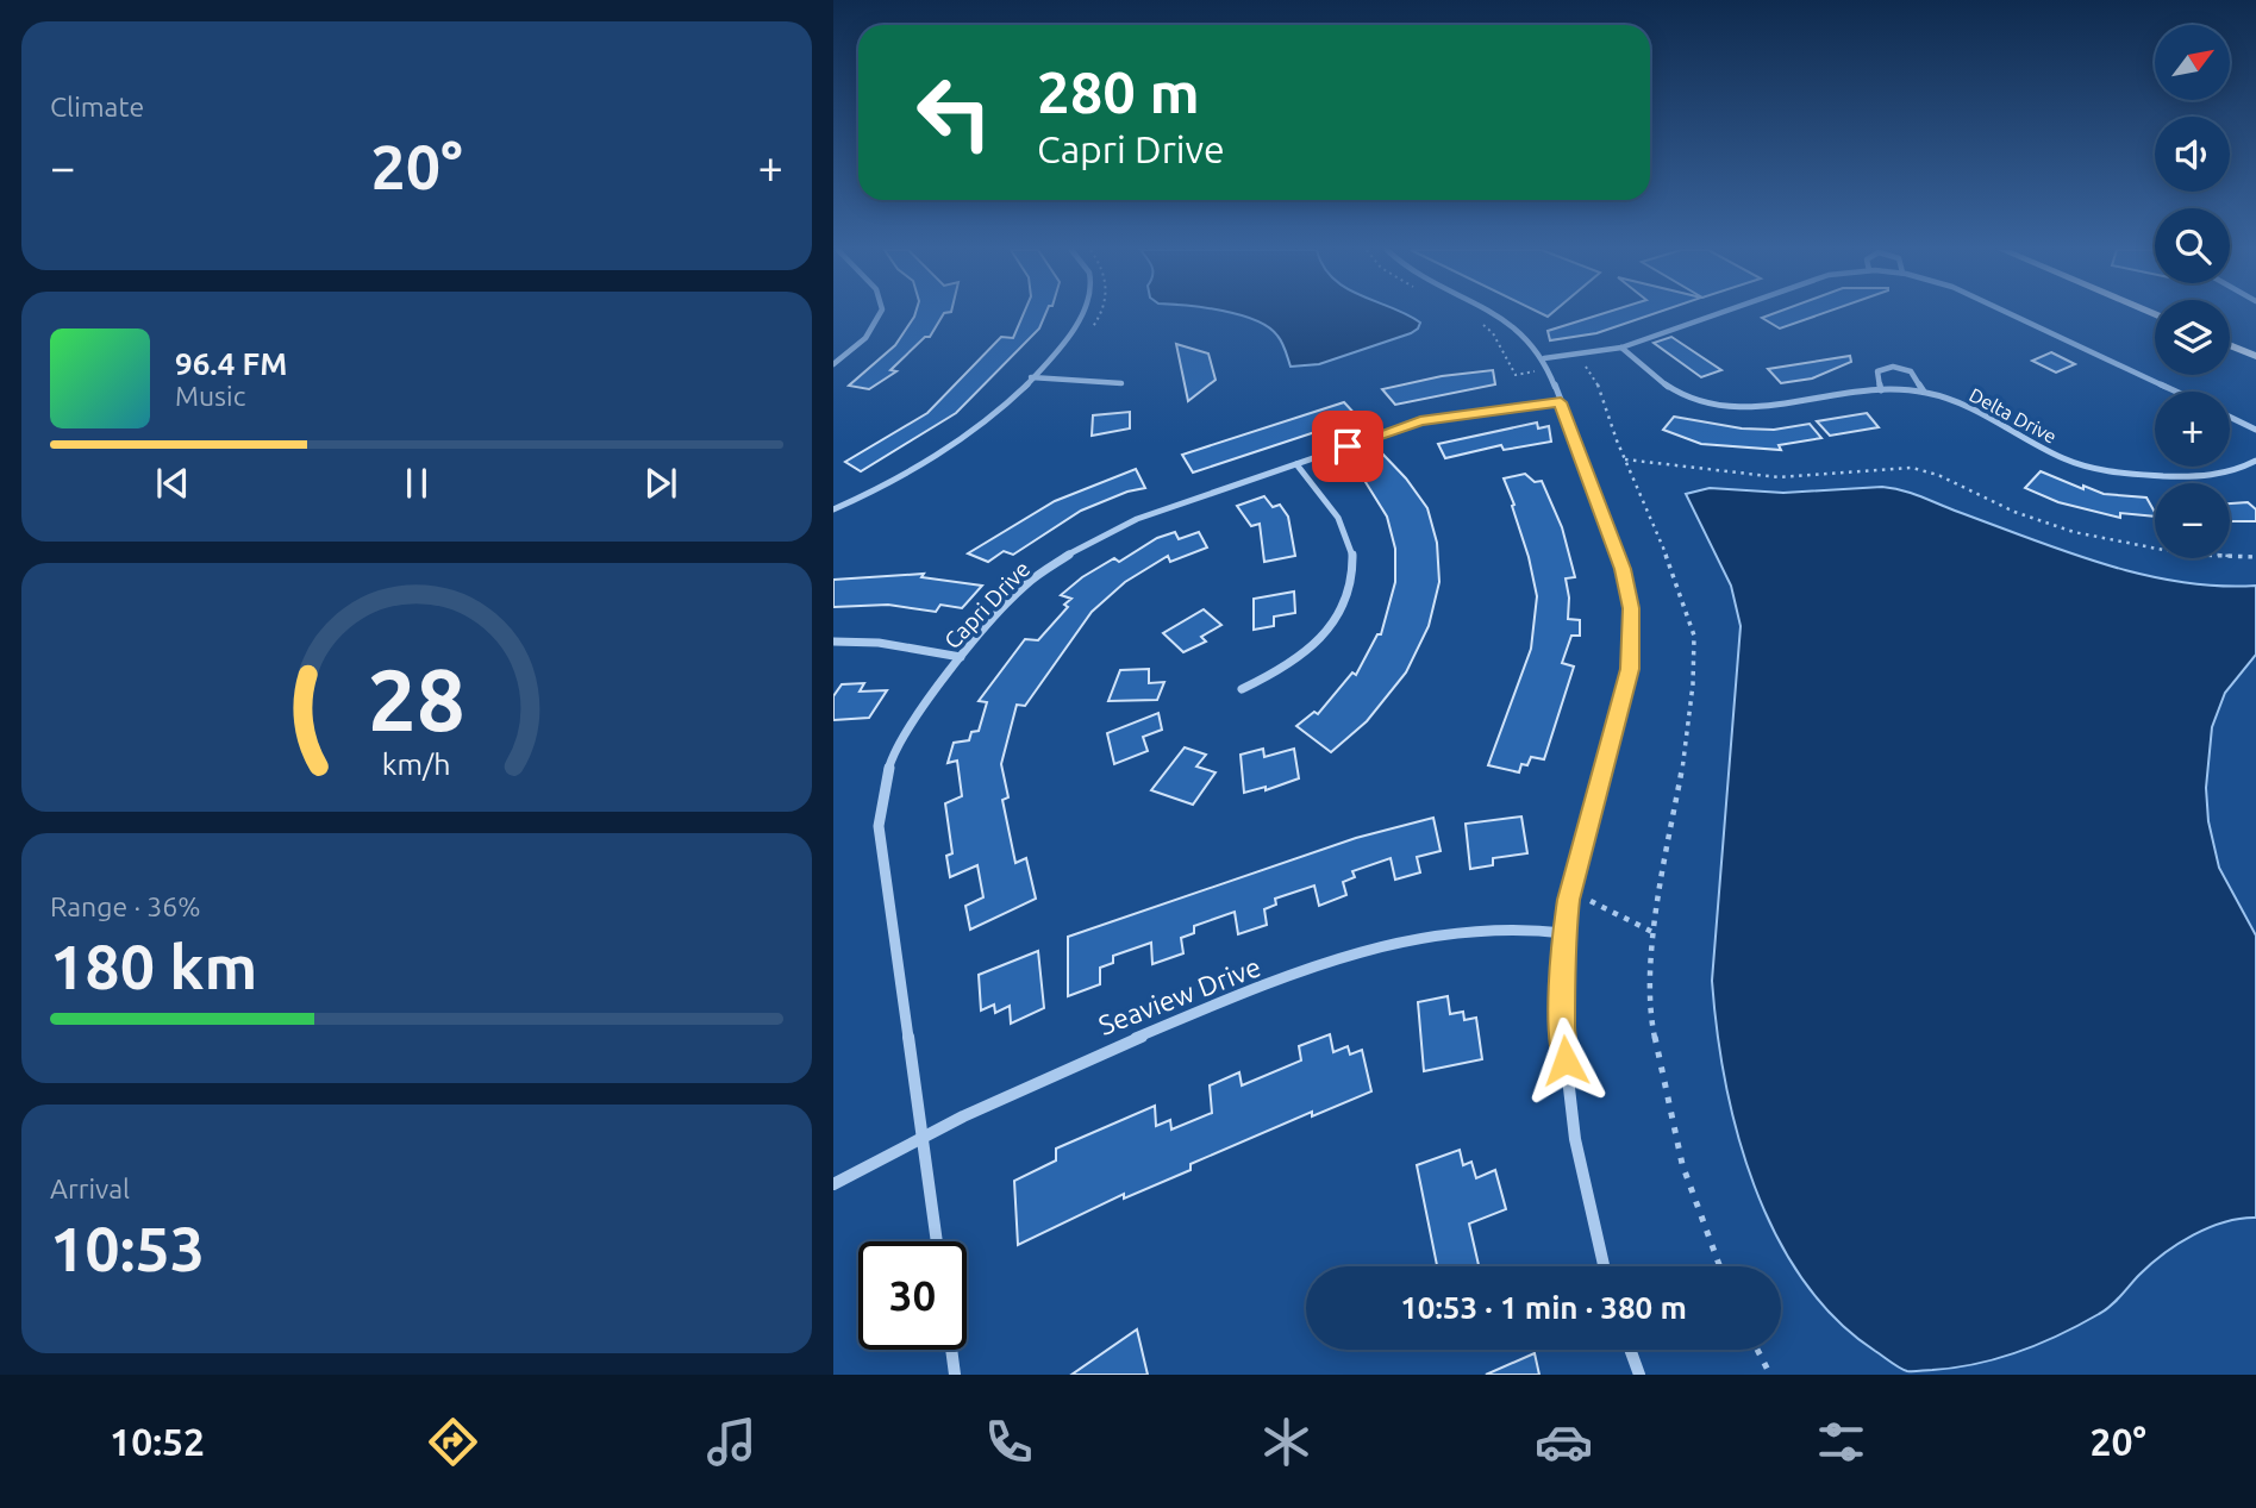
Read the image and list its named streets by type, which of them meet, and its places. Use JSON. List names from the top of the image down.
{
  "streets": {
    "street": ["Delta Drive", "Capri Drive", "Seaview Drive"]
  },
  "crossings": [
    ["Capri Drive", "Seaview Drive"]
  ],
  "north": "top right",
  "page": {
    "tile": [
      "Climate",
      ["Range · 36%", "180 km"],
      ["Arrival", "10:53"]
    ],
    "map_buttons": ["+", "−"],
    "turn": ["280 m", "Capri Drive"],
    "heat": ["−", "20°", "+"],
    "song": ["96.4 FM", "Music"],
    "limit": "30",
    "trip": "10:53 · 1 min · 380 m",
    "tabs": ["10:52", "20°"],
    "gauge": ["28", "km/h"]
  }
}
